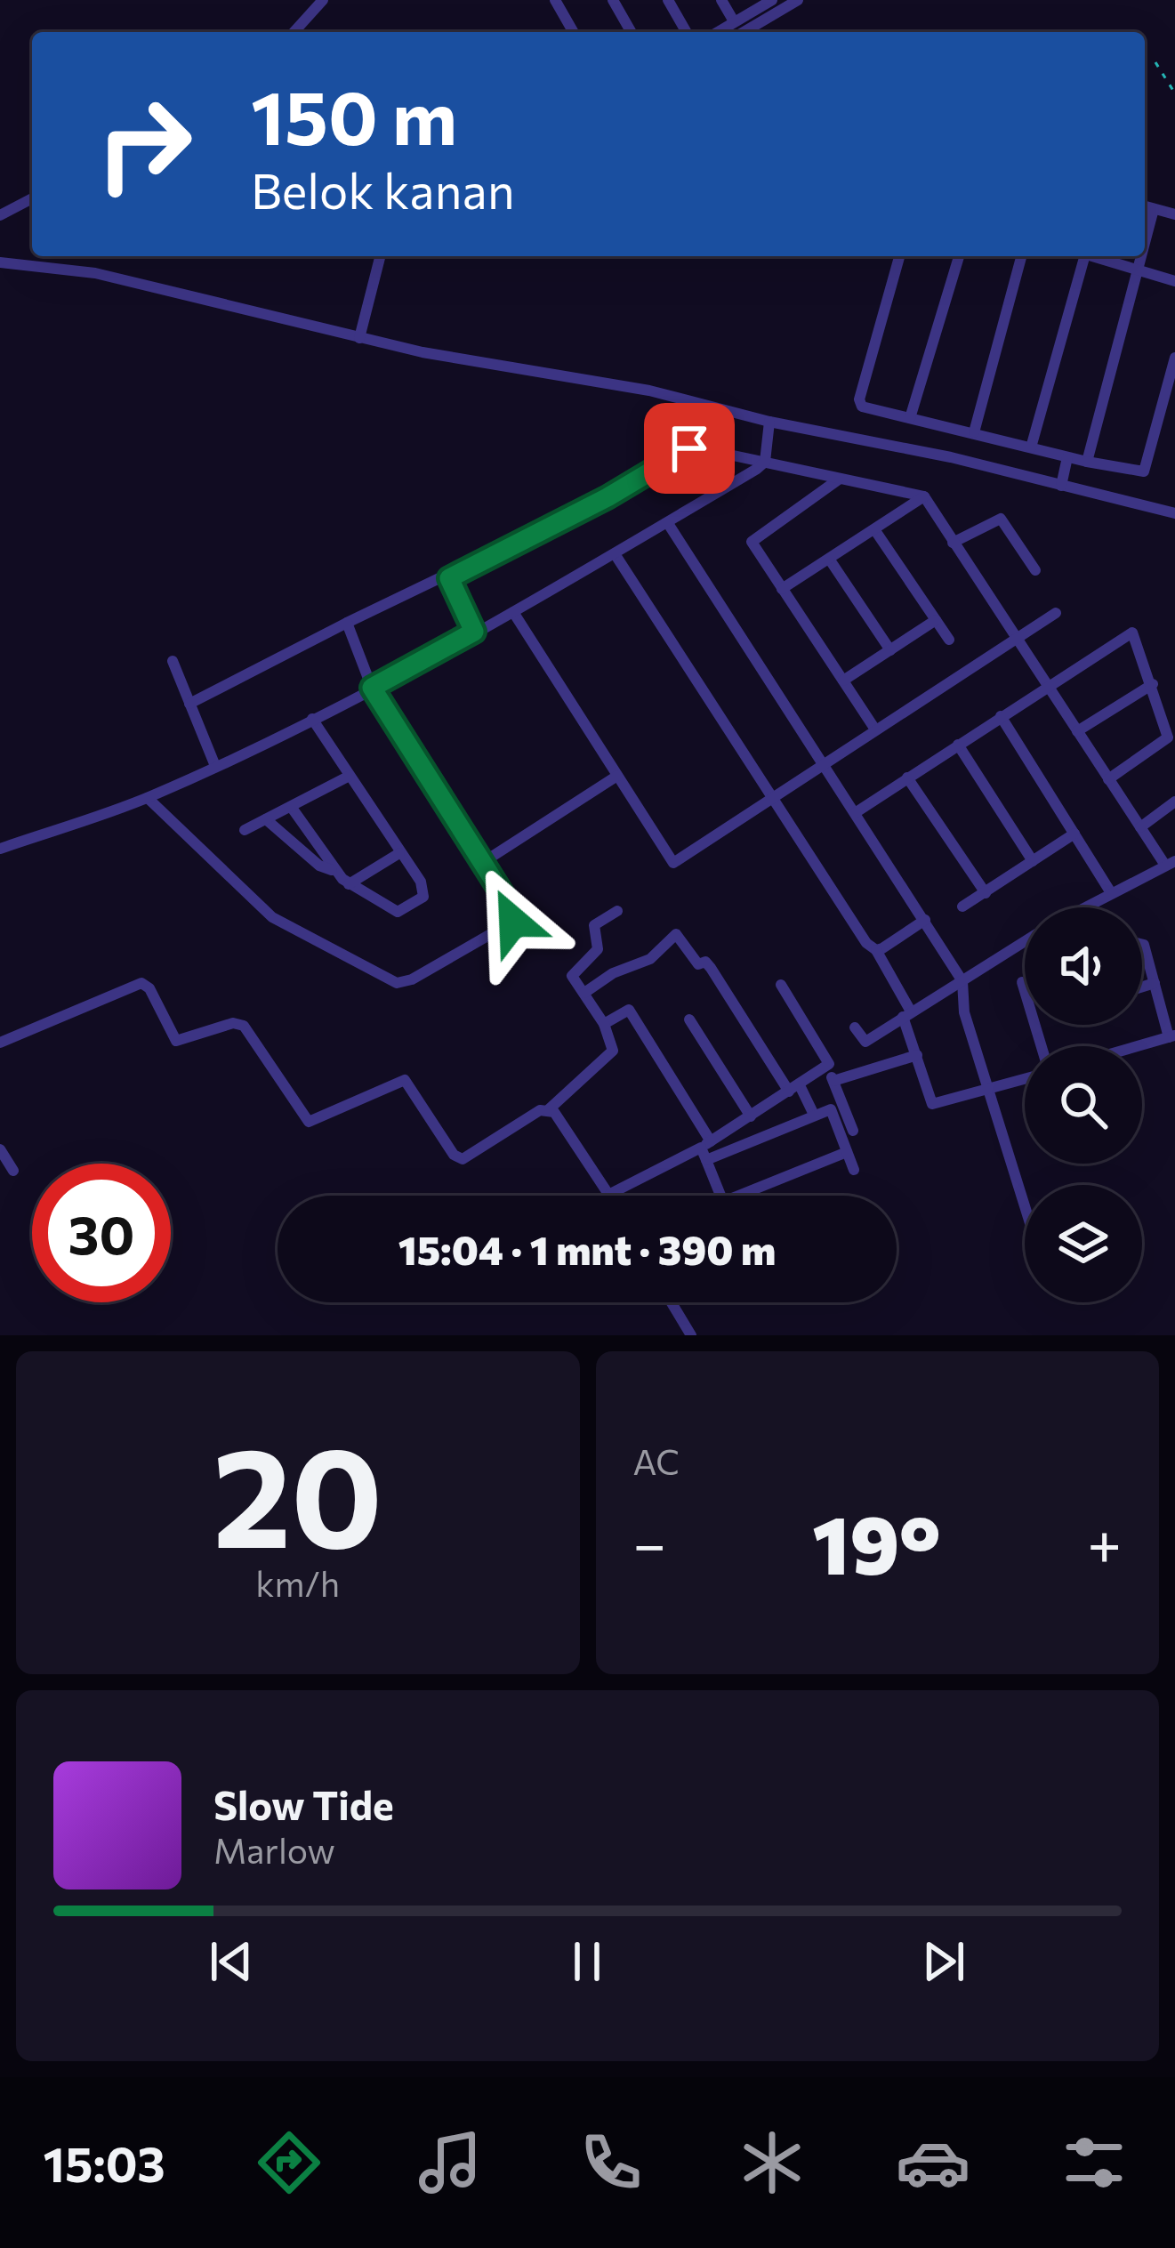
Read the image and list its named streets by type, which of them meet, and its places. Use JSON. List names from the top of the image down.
{
  "page": {
    "turn": ["150 m", "Belok kanan"],
    "limit": "30",
    "trip": "15:04 · 1 mnt · 390 m",
    "tile": [
      ["20", "km/h"],
      "AC"
    ],
    "heat": ["−", "19°", "+"],
    "song": ["Slow Tide", "Marlow"],
    "tabs": "15:03"
  }
}
